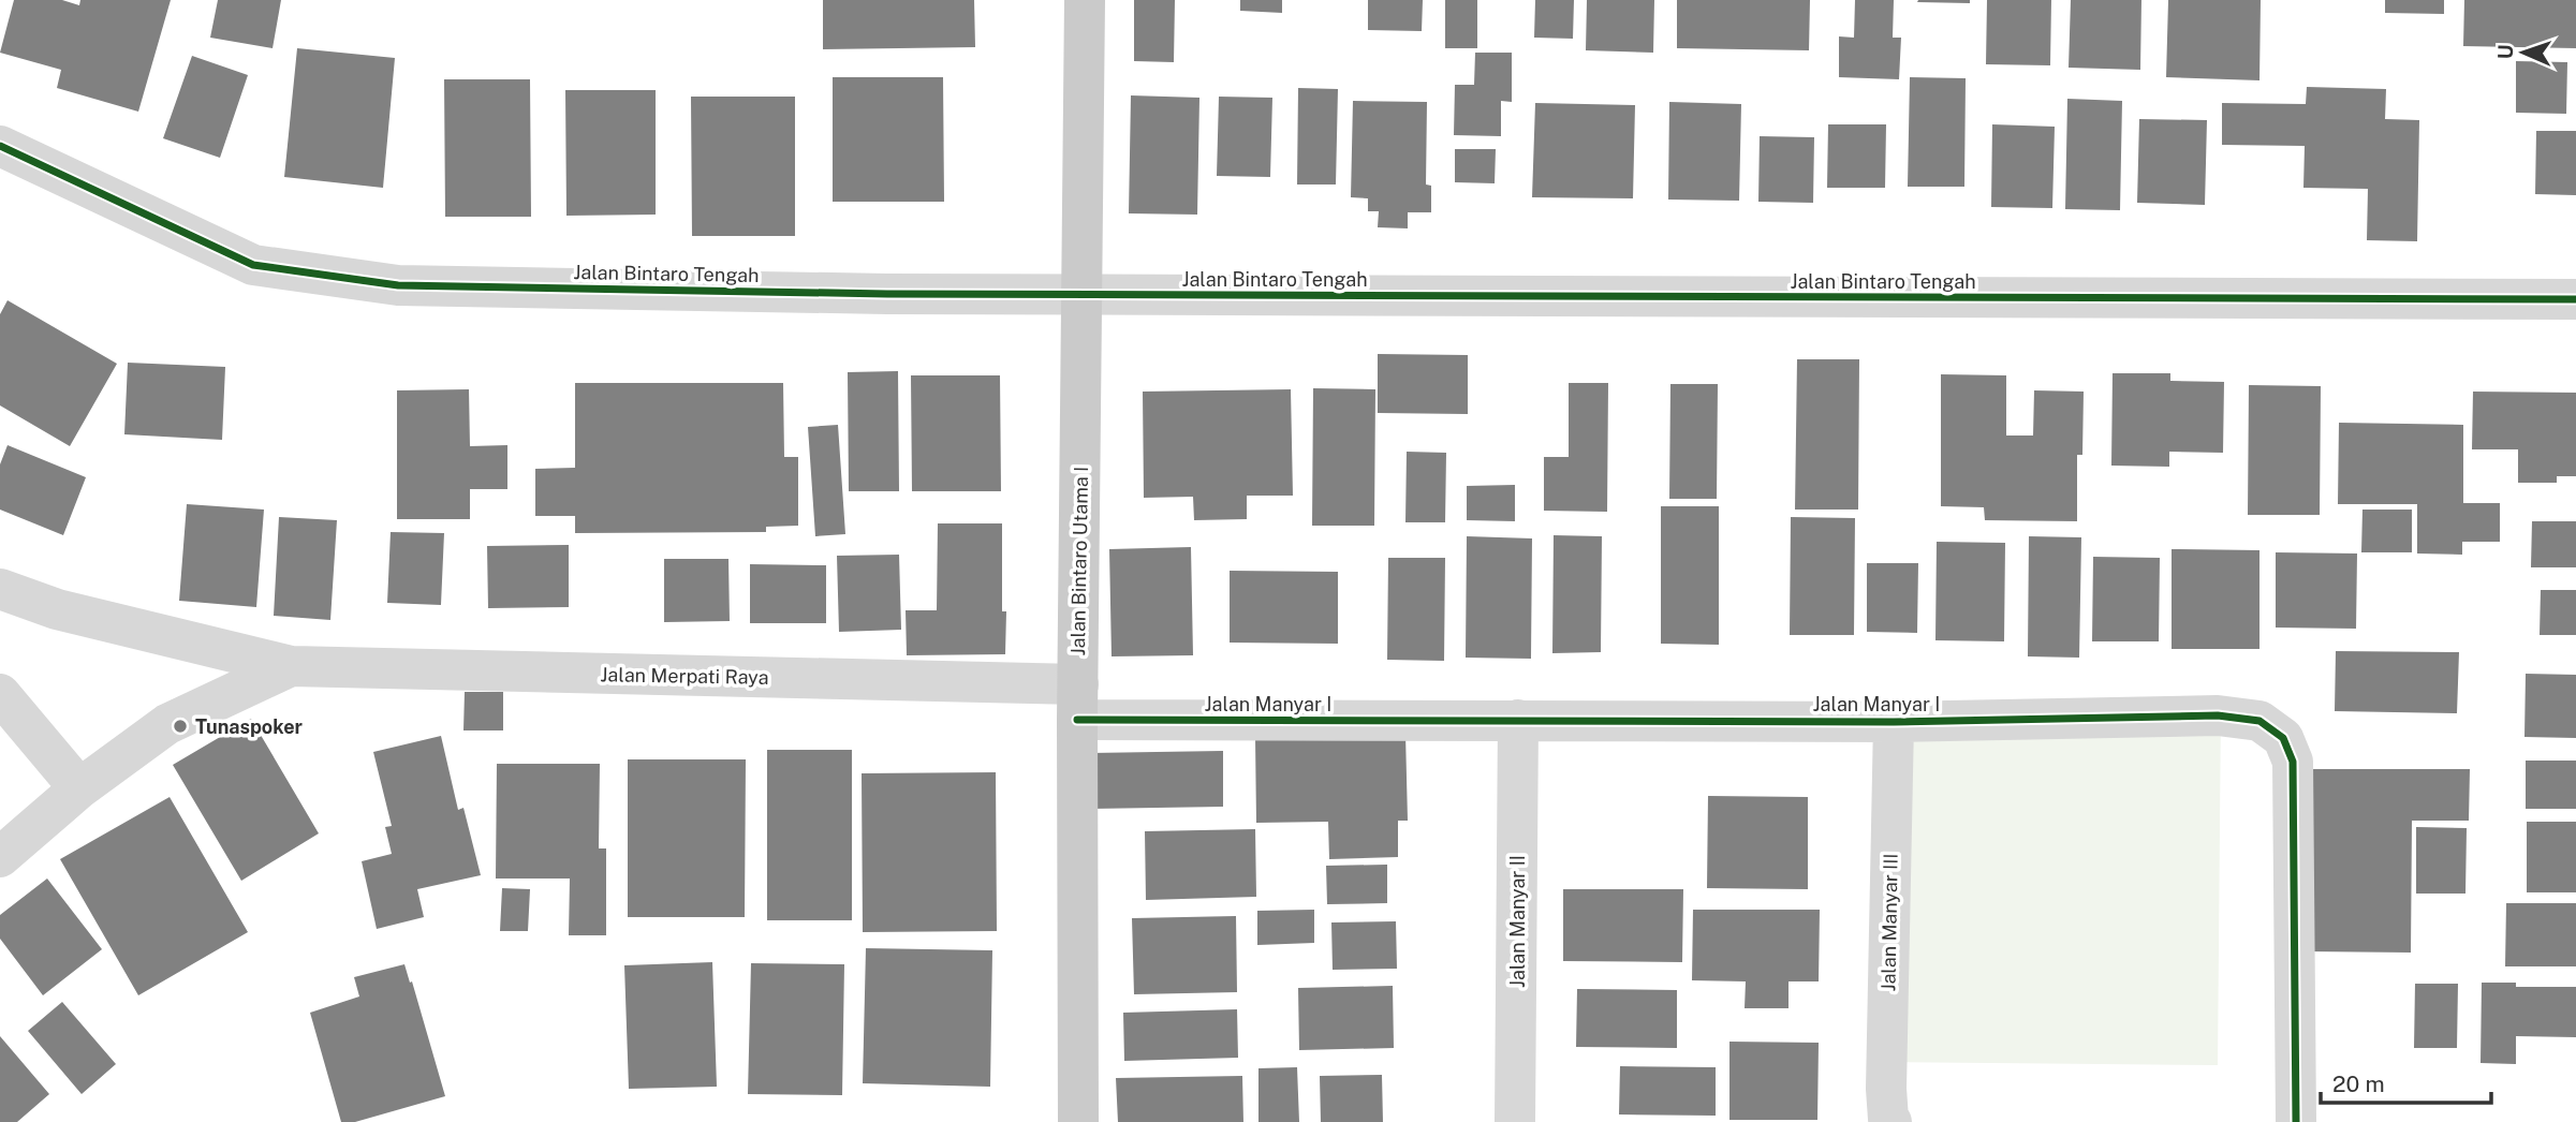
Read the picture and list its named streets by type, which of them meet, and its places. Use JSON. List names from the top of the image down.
{
  "streets": {
    "main road": ["Jalan Bintaro Utama I"],
    "street": [
      "Jalan Bintaro Tengah",
      "Jalan Merpati Raya",
      "Jalan Manyar I",
      "Jalan Manyar II",
      "Jalan Manyar III"
    ]
  },
  "crossings": [
    ["Jalan Bintaro Tengah", "Jalan Bintaro Utama I"],
    ["Jalan Bintaro Utama I", "Jalan Merpati Raya"],
    ["Jalan Bintaro Utama I", "Jalan Manyar I"],
    ["Jalan Merpati Raya", "Jalan Manyar I"],
    ["Jalan Manyar I", "Jalan Manyar II"],
    ["Jalan Manyar I", "Jalan Manyar III"]
  ],
  "places": ["Tunaspoker"],
  "scale_bar": "20 m",
  "north": "left"
}
